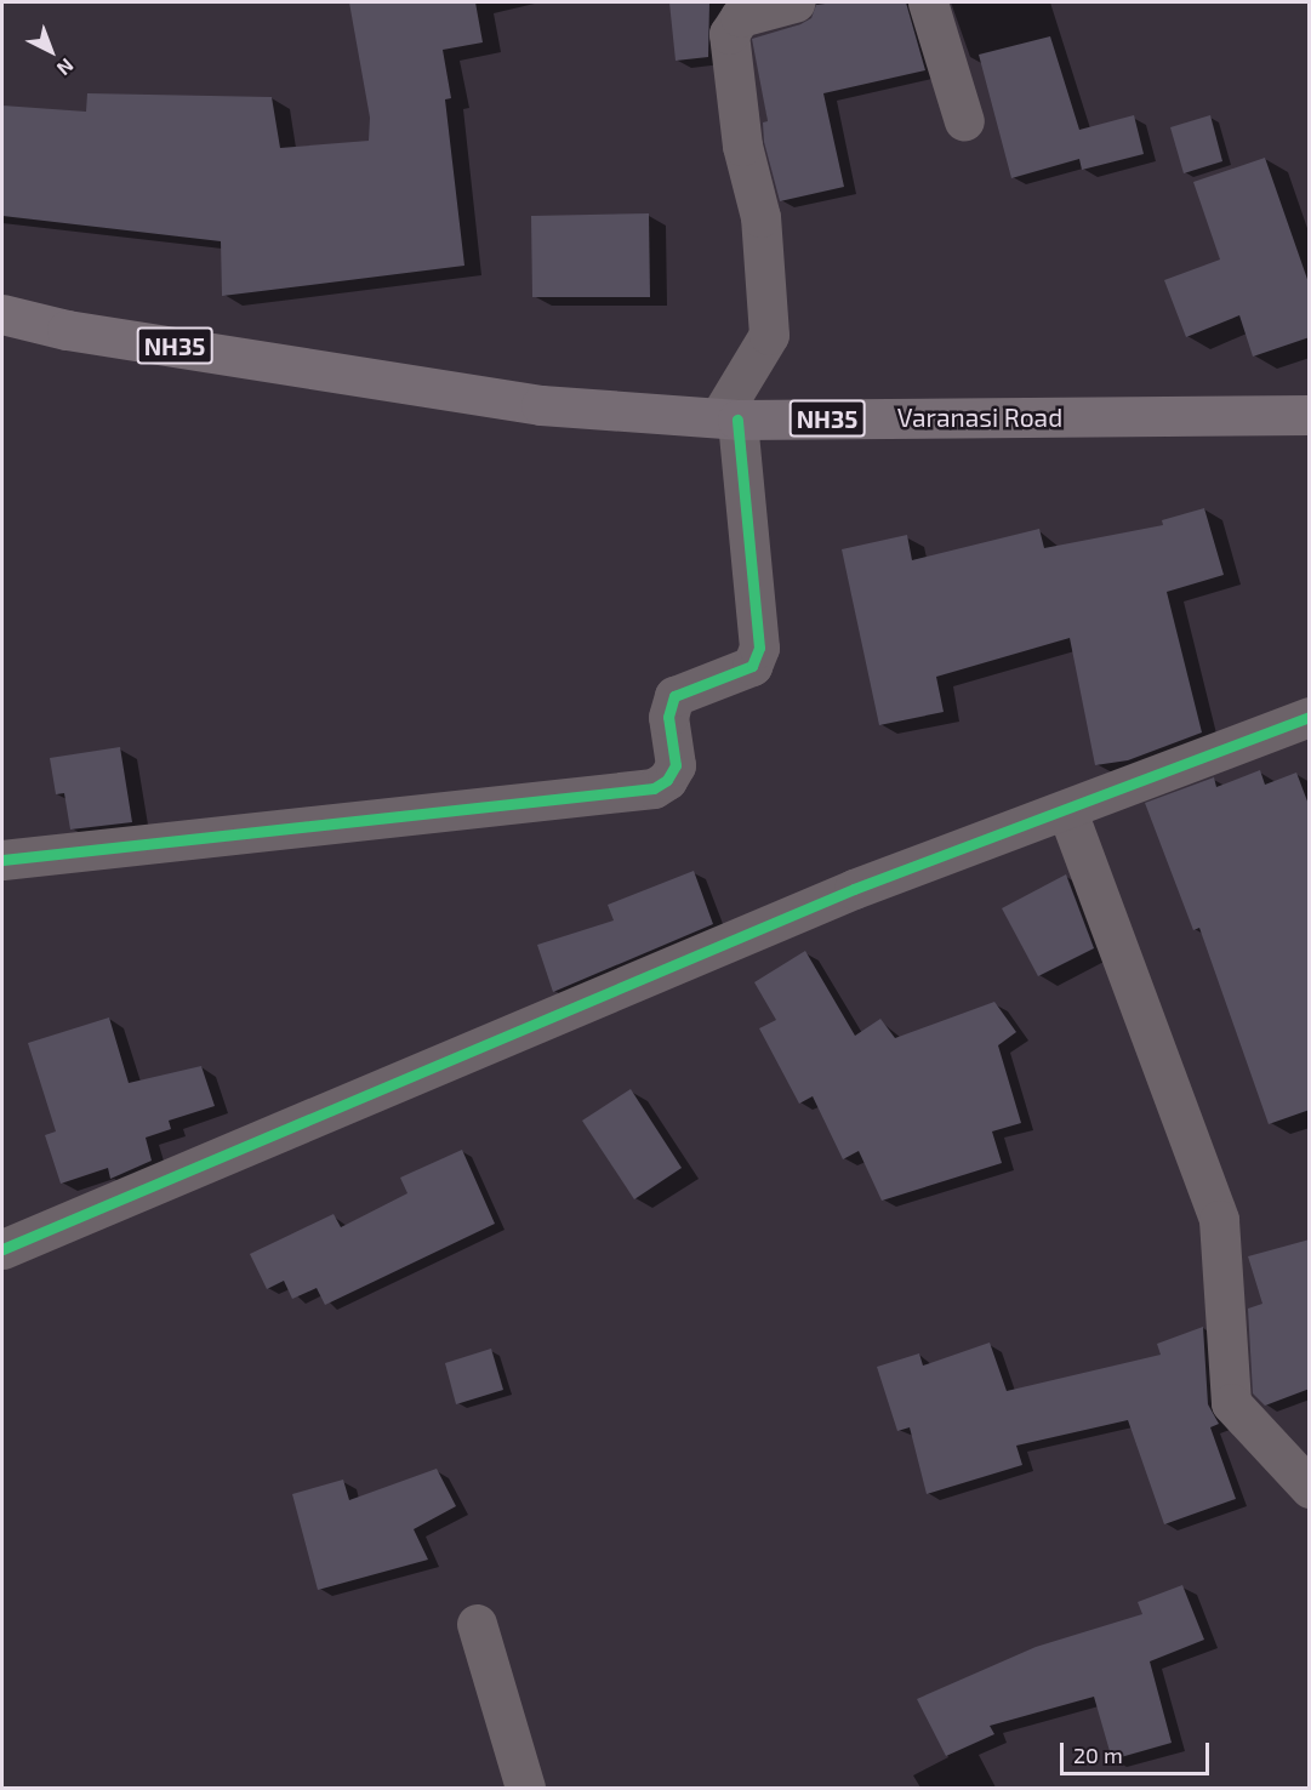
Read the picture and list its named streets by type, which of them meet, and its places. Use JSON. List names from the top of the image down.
{
  "streets": {
    "highway": ["NH35", "Varanasi Road"]
  },
  "scale_bar": "20 m",
  "north": "bottom right"
}
